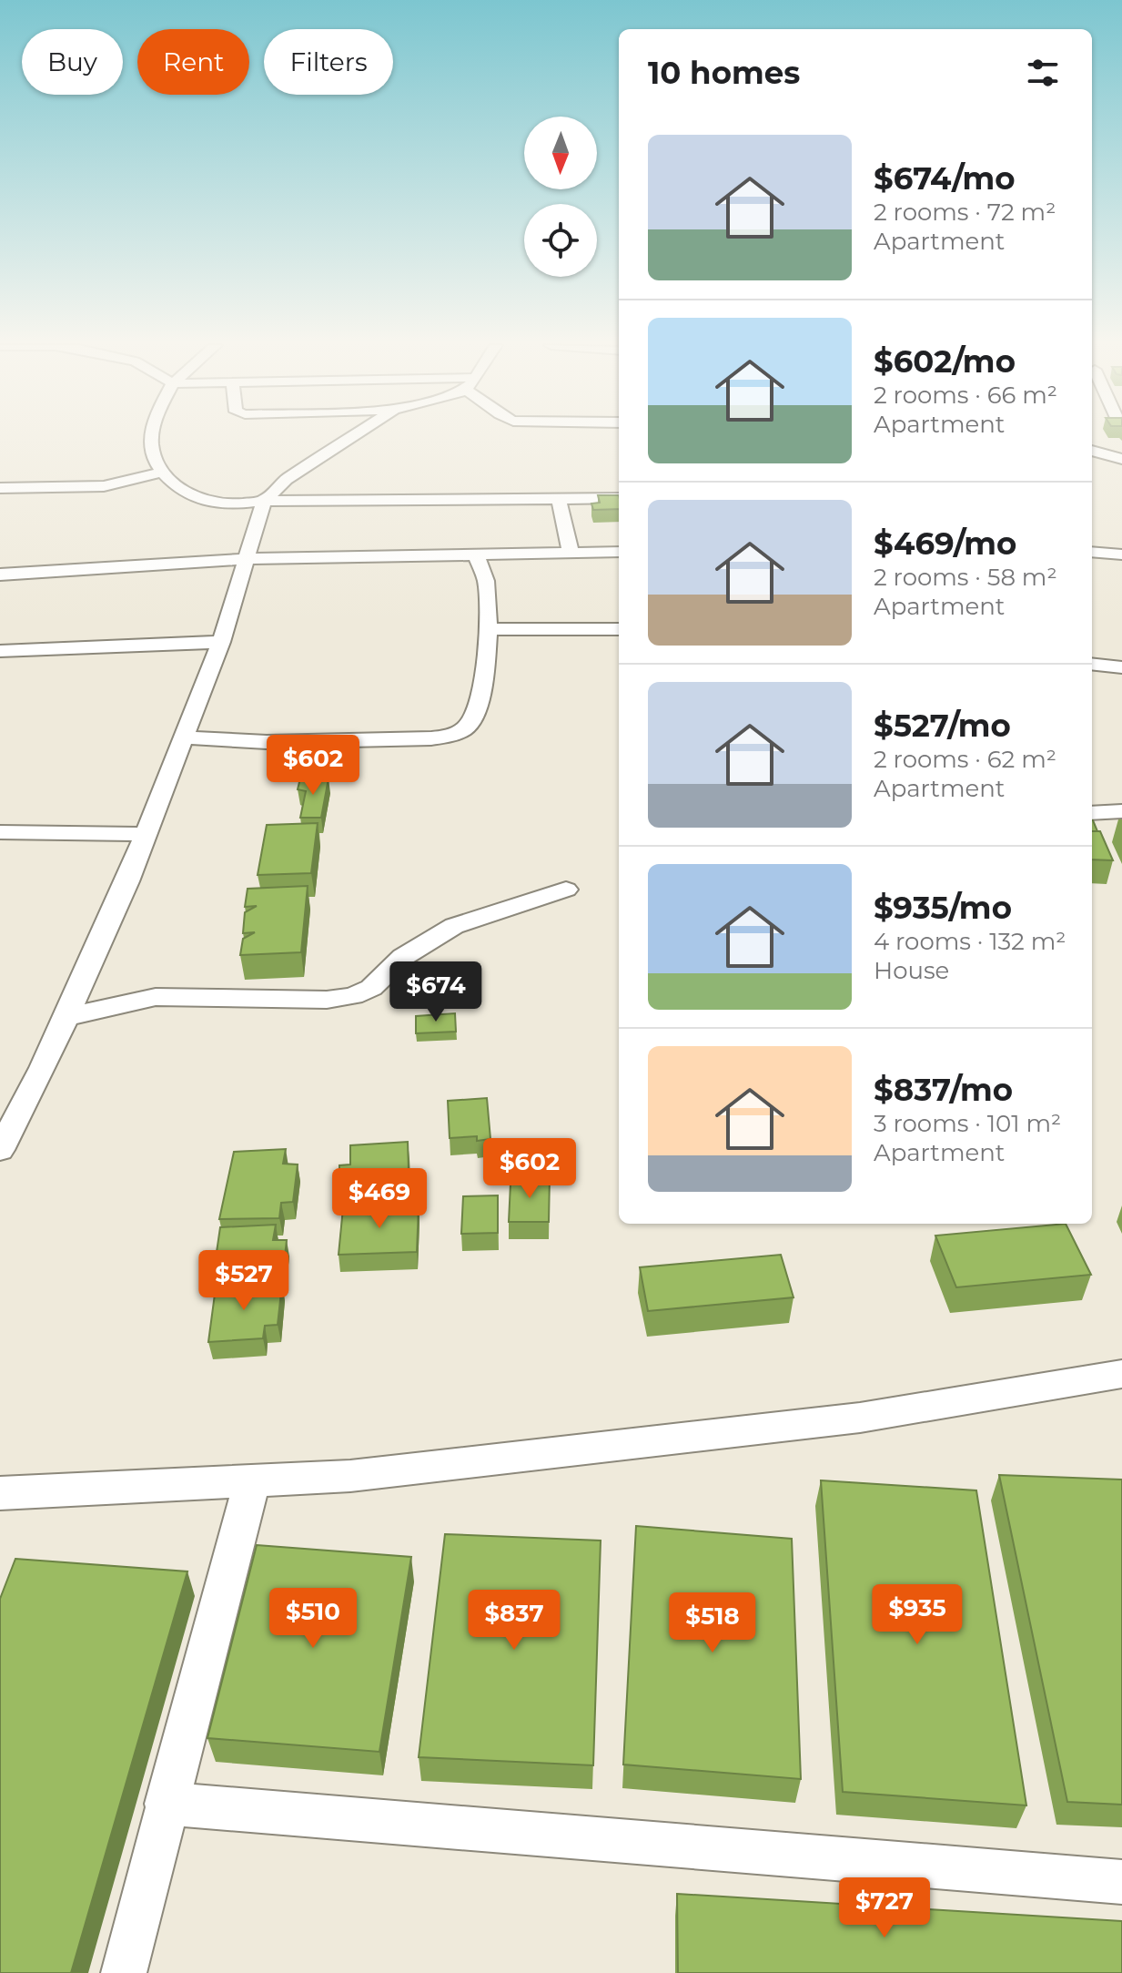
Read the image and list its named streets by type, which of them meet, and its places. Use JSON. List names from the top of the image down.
{
  "north": "bottom",
  "page": {
    "chip": ["Buy", "Rent", "Filters"],
    "heading": "10 homes",
    "list": [
      {
        "name": "$674/mo",
        "note": "2 rooms · 72 m² · Apartment"
      },
      {
        "name": "$602/mo",
        "note": "2 rooms · 66 m² · Apartment"
      },
      {
        "name": "$469/mo",
        "note": "2 rooms · 58 m² · Apartment"
      },
      {
        "name": "$527/mo",
        "note": "2 rooms · 62 m² · Apartment"
      },
      {
        "name": "$935/mo",
        "note": "4 rooms · 132 m² · House"
      },
      {
        "name": "$837/mo",
        "note": "3 rooms · 101 m² · Apartment"
      }
    ],
    "price": [
      "$602",
      "$674",
      "$602",
      "$469",
      "$527",
      "$935",
      "$510",
      "$837",
      "$518",
      "$727"
    ]
  }
}
